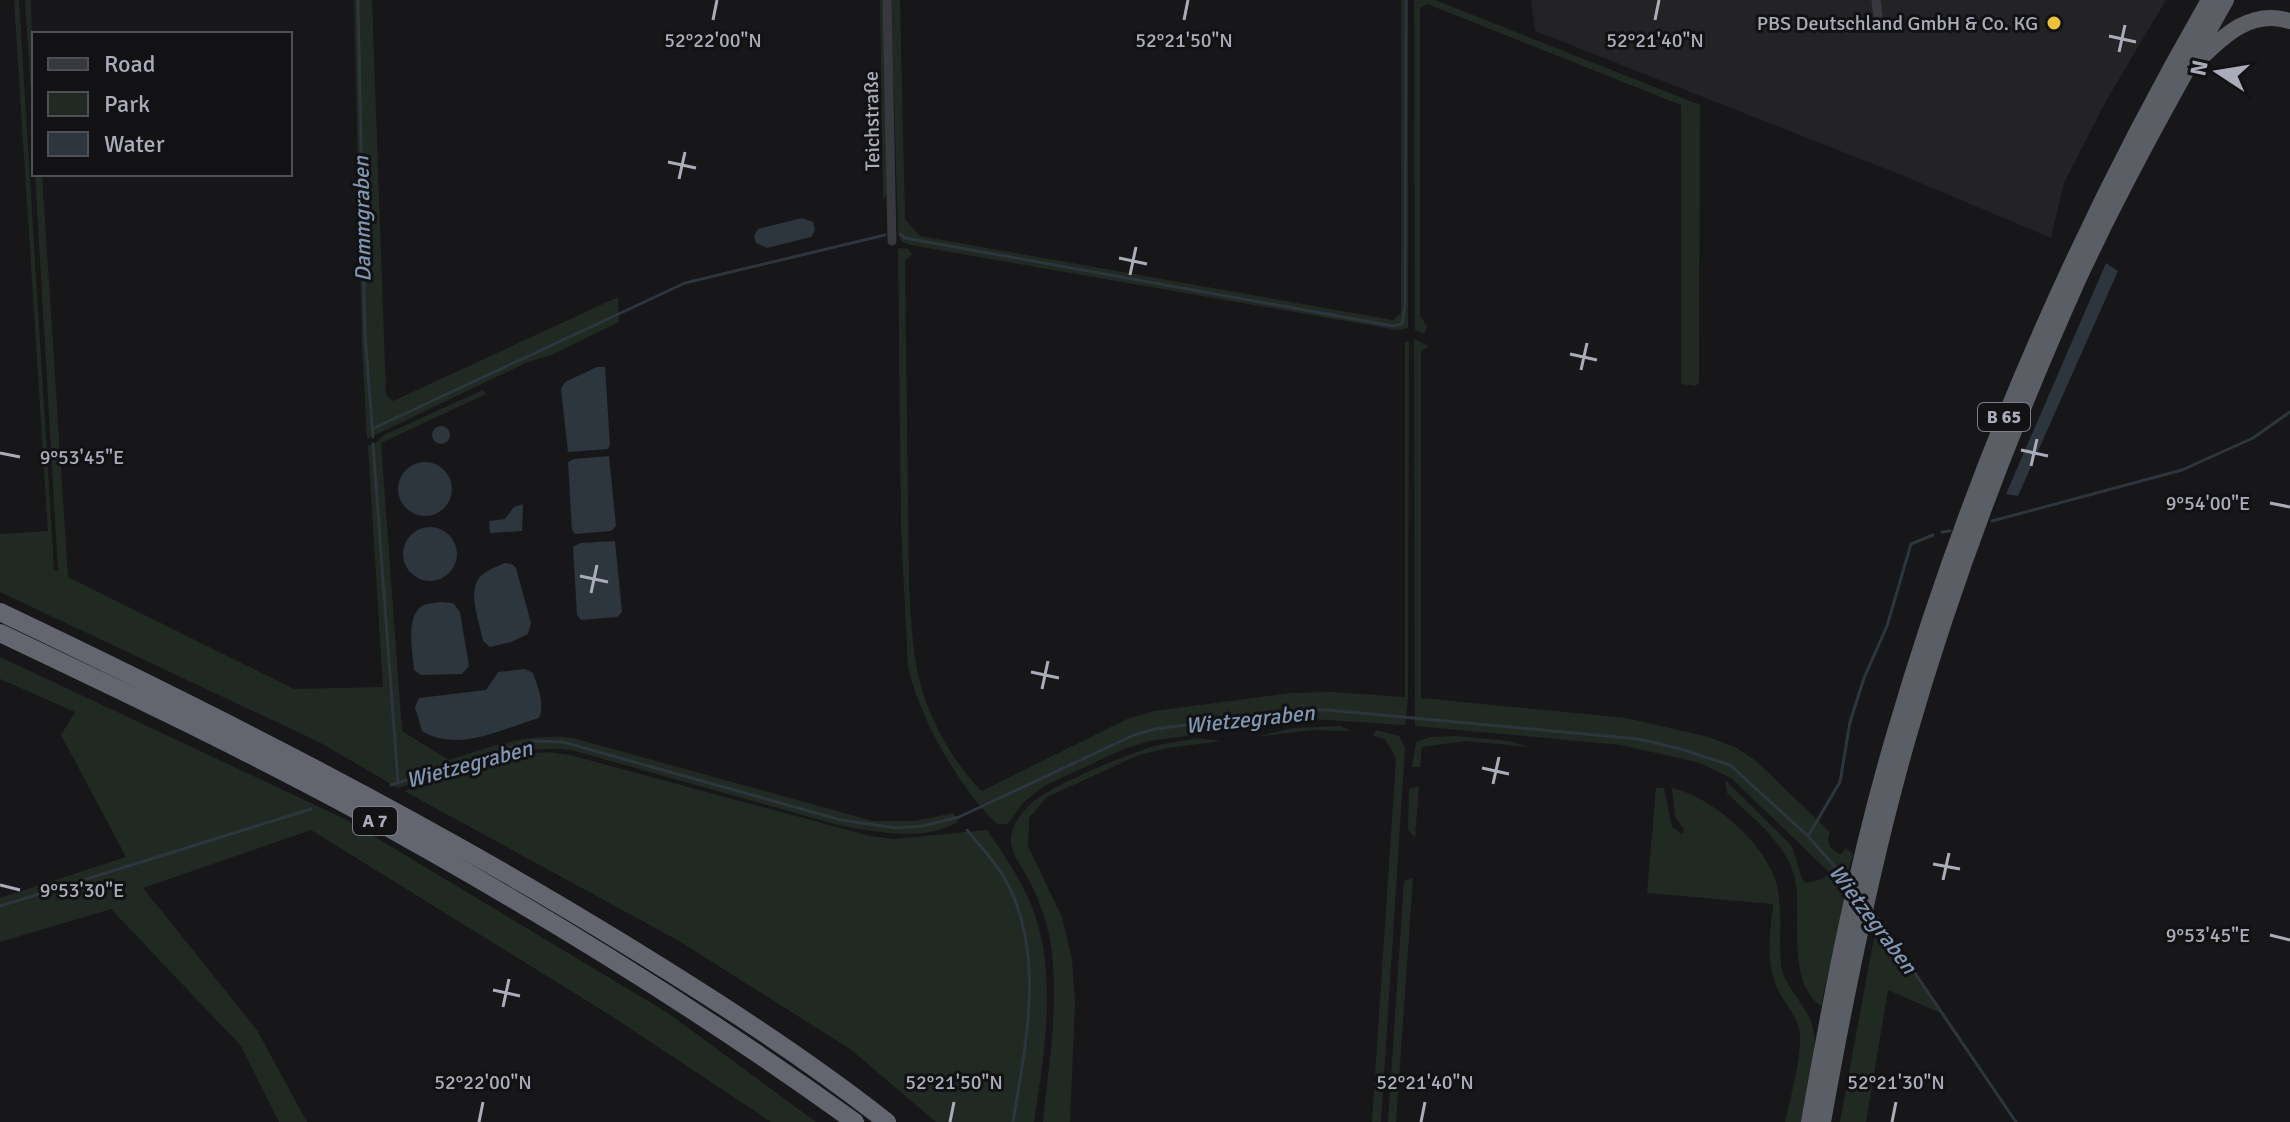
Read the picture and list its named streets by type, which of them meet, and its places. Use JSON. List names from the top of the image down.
{
  "streets": {
    "highway": ["B 65", "A 7"],
    "street": ["Teichstraße"]
  },
  "water": ["Dammgraben", "Wietzegraben"],
  "places": ["PBS Deutschland GmbH & Co. KG"],
  "legend": ["Road", "Park", "Water"],
  "north": "left",
  "coordinates": [
    "52°22'00\"N",
    "52°21'50\"N",
    "52°21'40\"N",
    "9°53'45\"E",
    "9°54'00\"E",
    "9°53'30\"E",
    "52°21'30\"N"
  ]
}
